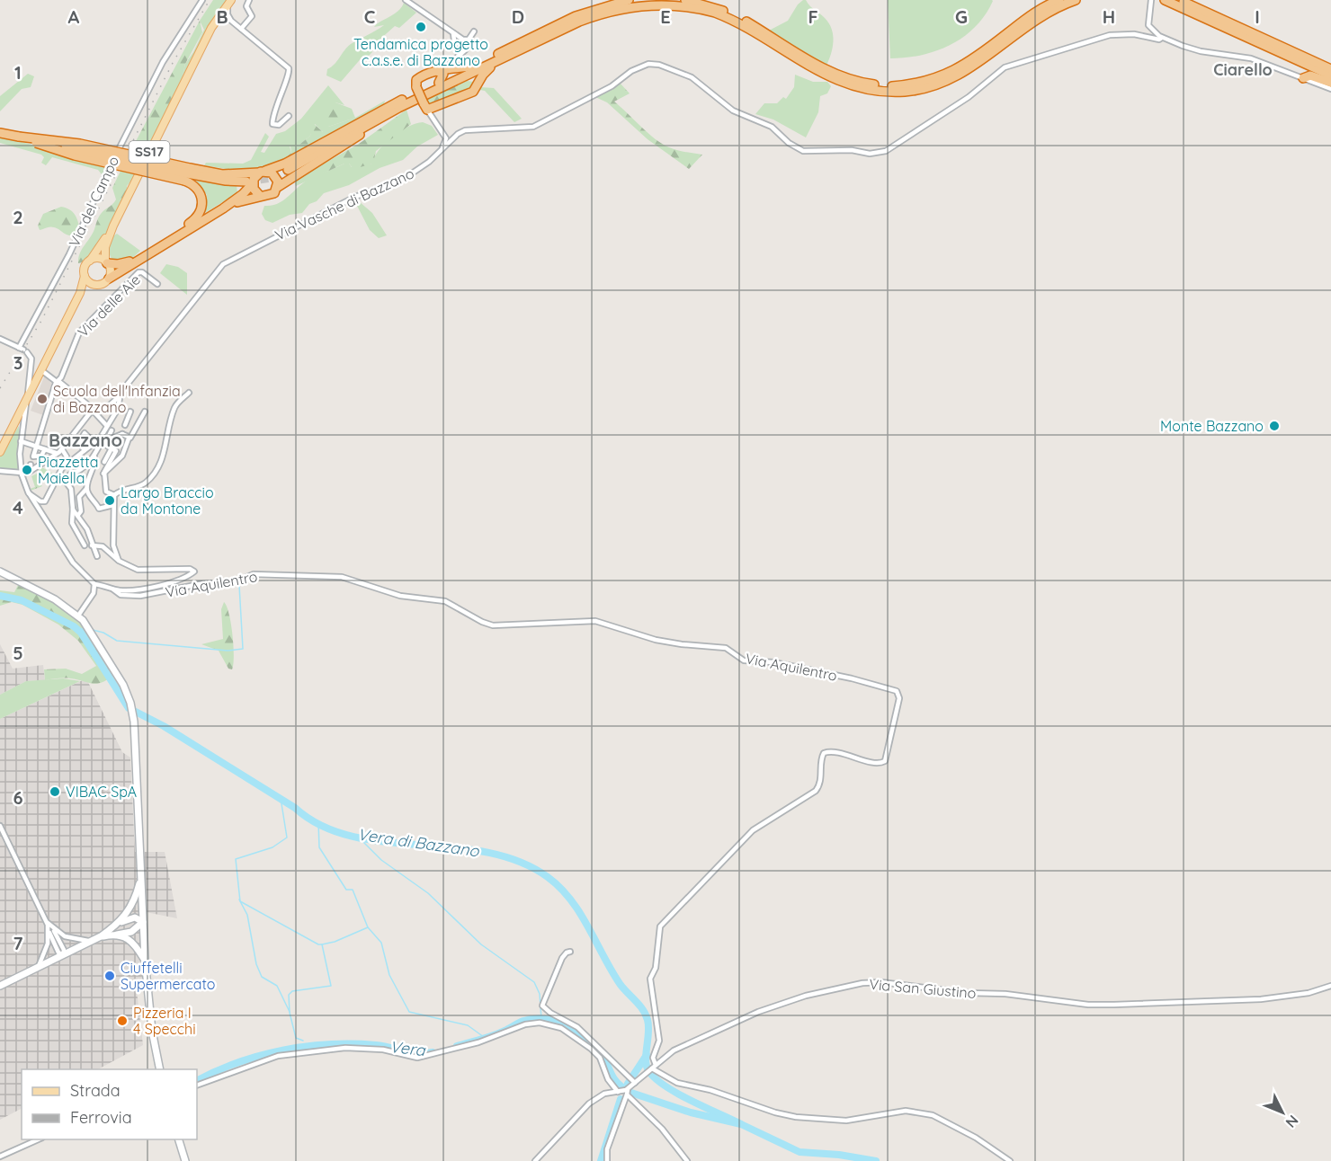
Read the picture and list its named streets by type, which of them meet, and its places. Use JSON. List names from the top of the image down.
{
  "streets": {
    "main road": ["SS17"],
    "street": [
      "Via del Campo",
      "Via Vasche di Bazzano",
      "Via delle Aie",
      "Via Aquilentro",
      "Via San Giustino"
    ]
  },
  "crossings": [
    ["Via Aquilentro", "Via San Giustino"]
  ],
  "districts": ["Ciarello", "Bazzano"],
  "water": ["Vera di Bazzano", "Vera"],
  "places": [
    "Tendamica progetto c.a.s.e. di Bazzano",
    "Scuola dell'Infanzia di Bazzano",
    "Monte Bazzano",
    "Piazzetta Maiella",
    "Largo Braccio da Montone",
    "VIBAC SpA",
    "Ciuffetelli Supermercato",
    "Pizzeria I 4 Specchi"
  ],
  "legend": ["Strada", "Ferrovia"],
  "north": "bottom right",
  "grid": {
    "columns": [
      "A",
      "B",
      "C",
      "D",
      "E",
      "F",
      "G",
      "H",
      "I"
    ],
    "rows": [
      "1",
      "2",
      "3",
      "4",
      "5",
      "6",
      "7"
    ]
  }
}
